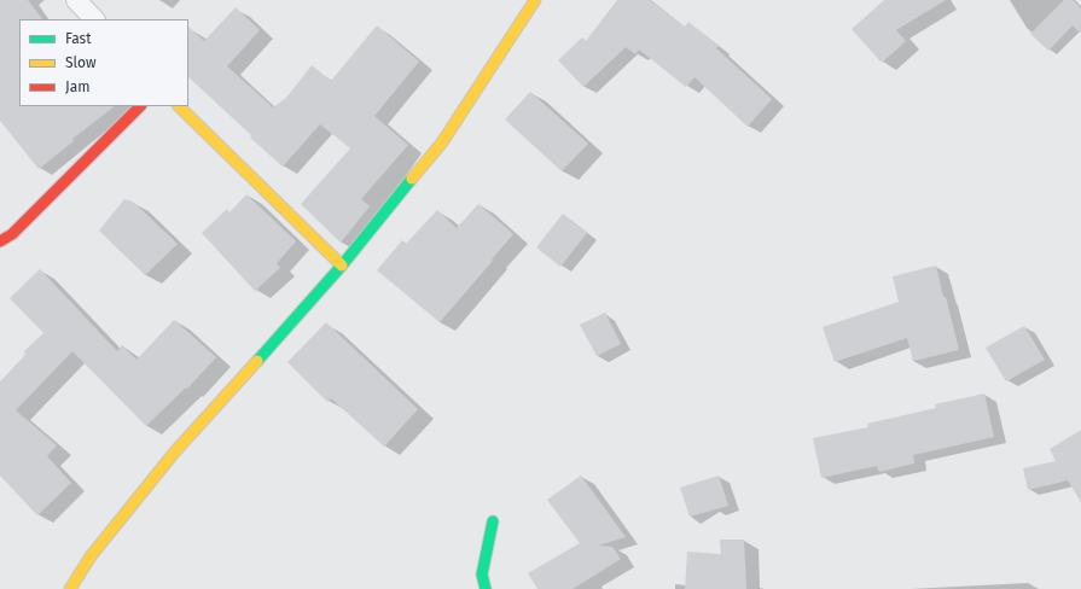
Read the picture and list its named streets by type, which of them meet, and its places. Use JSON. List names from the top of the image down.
{
  "legend": ["Fast", "Slow", "Jam"]
}
